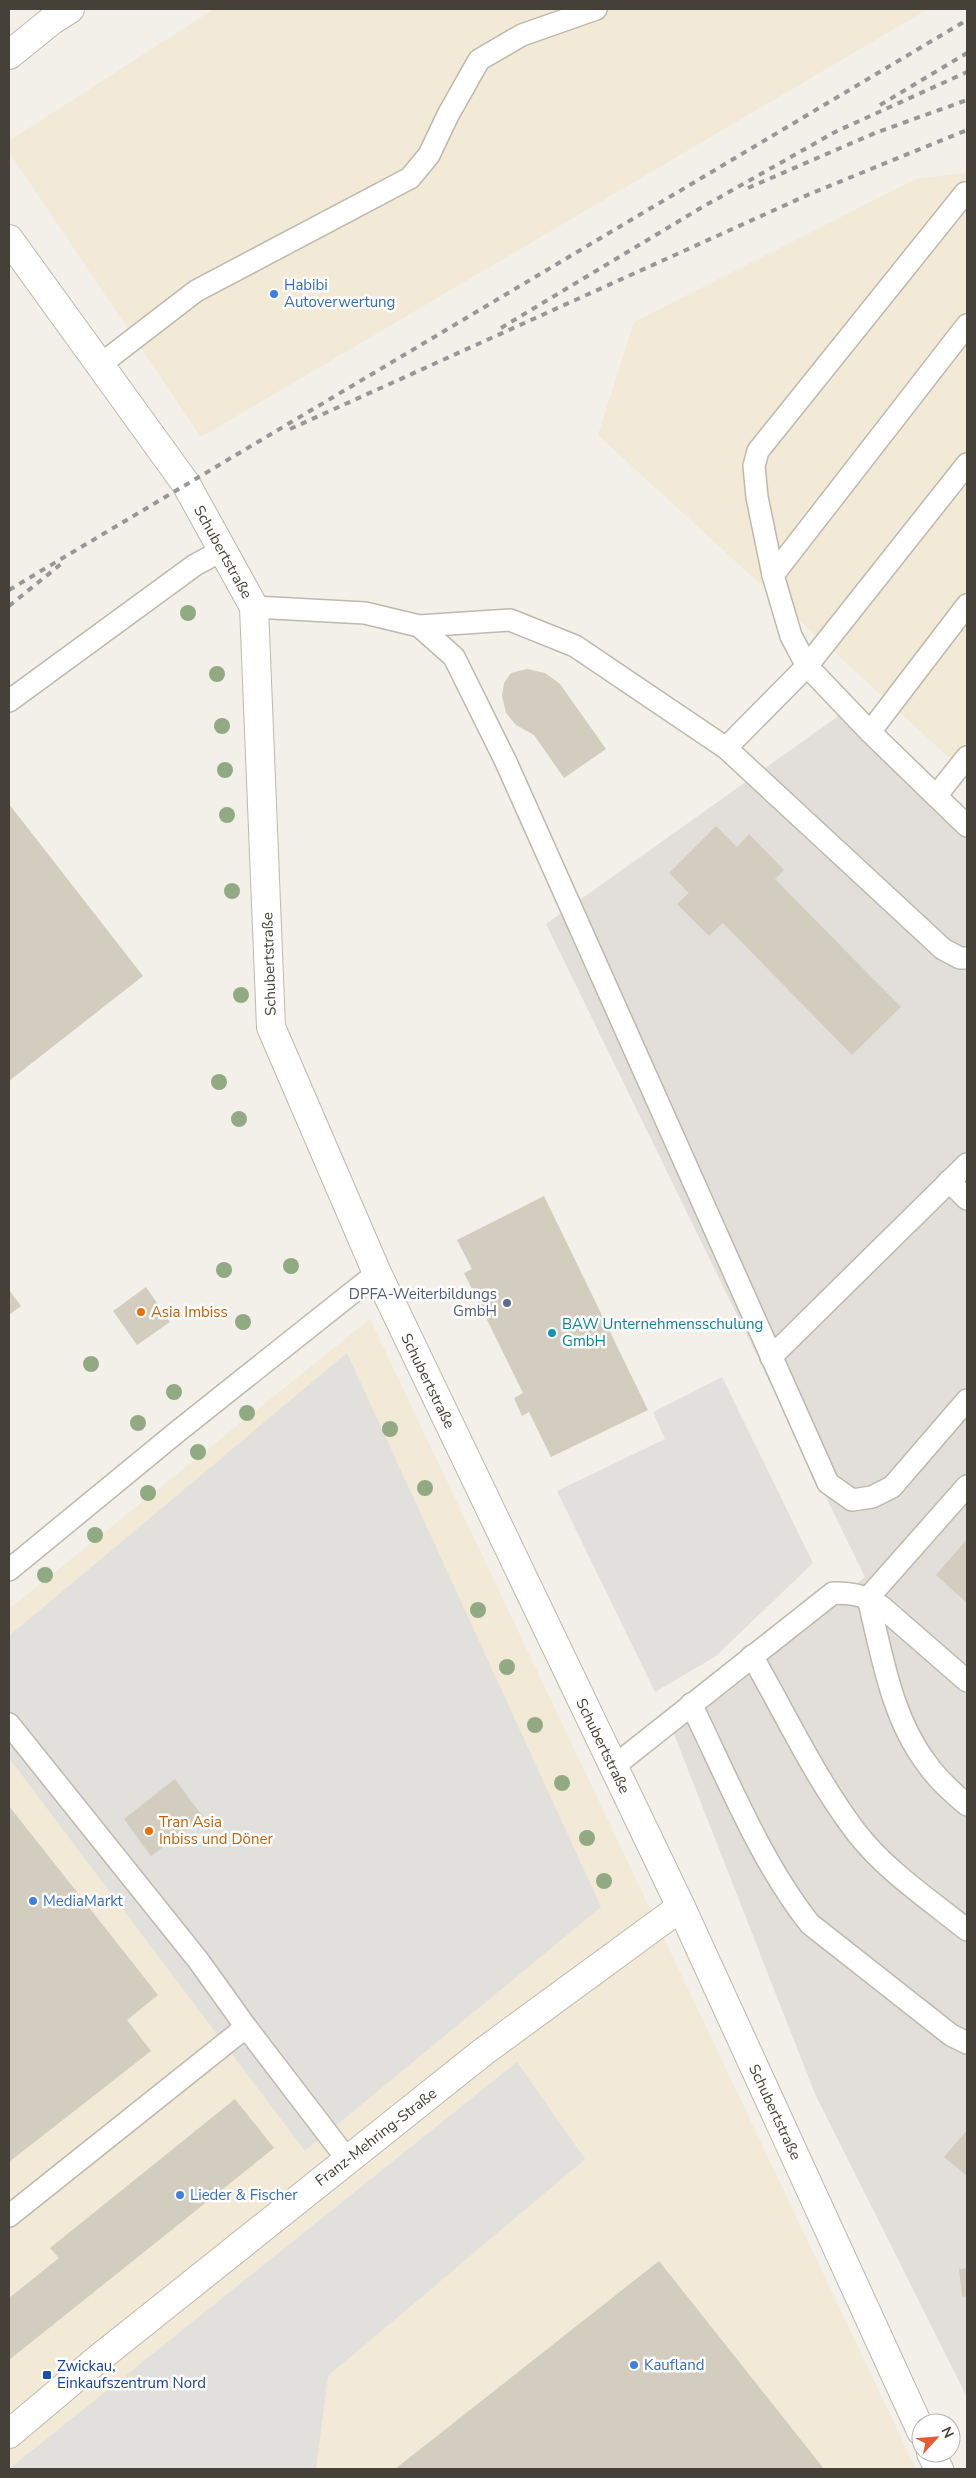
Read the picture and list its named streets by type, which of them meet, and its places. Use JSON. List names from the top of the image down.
{
  "streets": {
    "street": ["Schubertstraße", "Franz-Mehring-Straße"]
  },
  "crossings": [
    ["Schubertstraße", "Franz-Mehring-Straße"]
  ],
  "places": {
    "other": [
      "Habibi Autoverwertung",
      "DPFA-Weiterbildungs GmbH",
      "Asia Imbiss",
      "BAW Unternehmensschulung GmbH",
      "Tran Asia Inbiss und Döner",
      "MediaMarkt",
      "Lieder & Fischer",
      "Kaufland"
    ],
    "transit": ["Zwickau, Einkaufszentrum Nord"]
  },
  "north": "top right"
}
